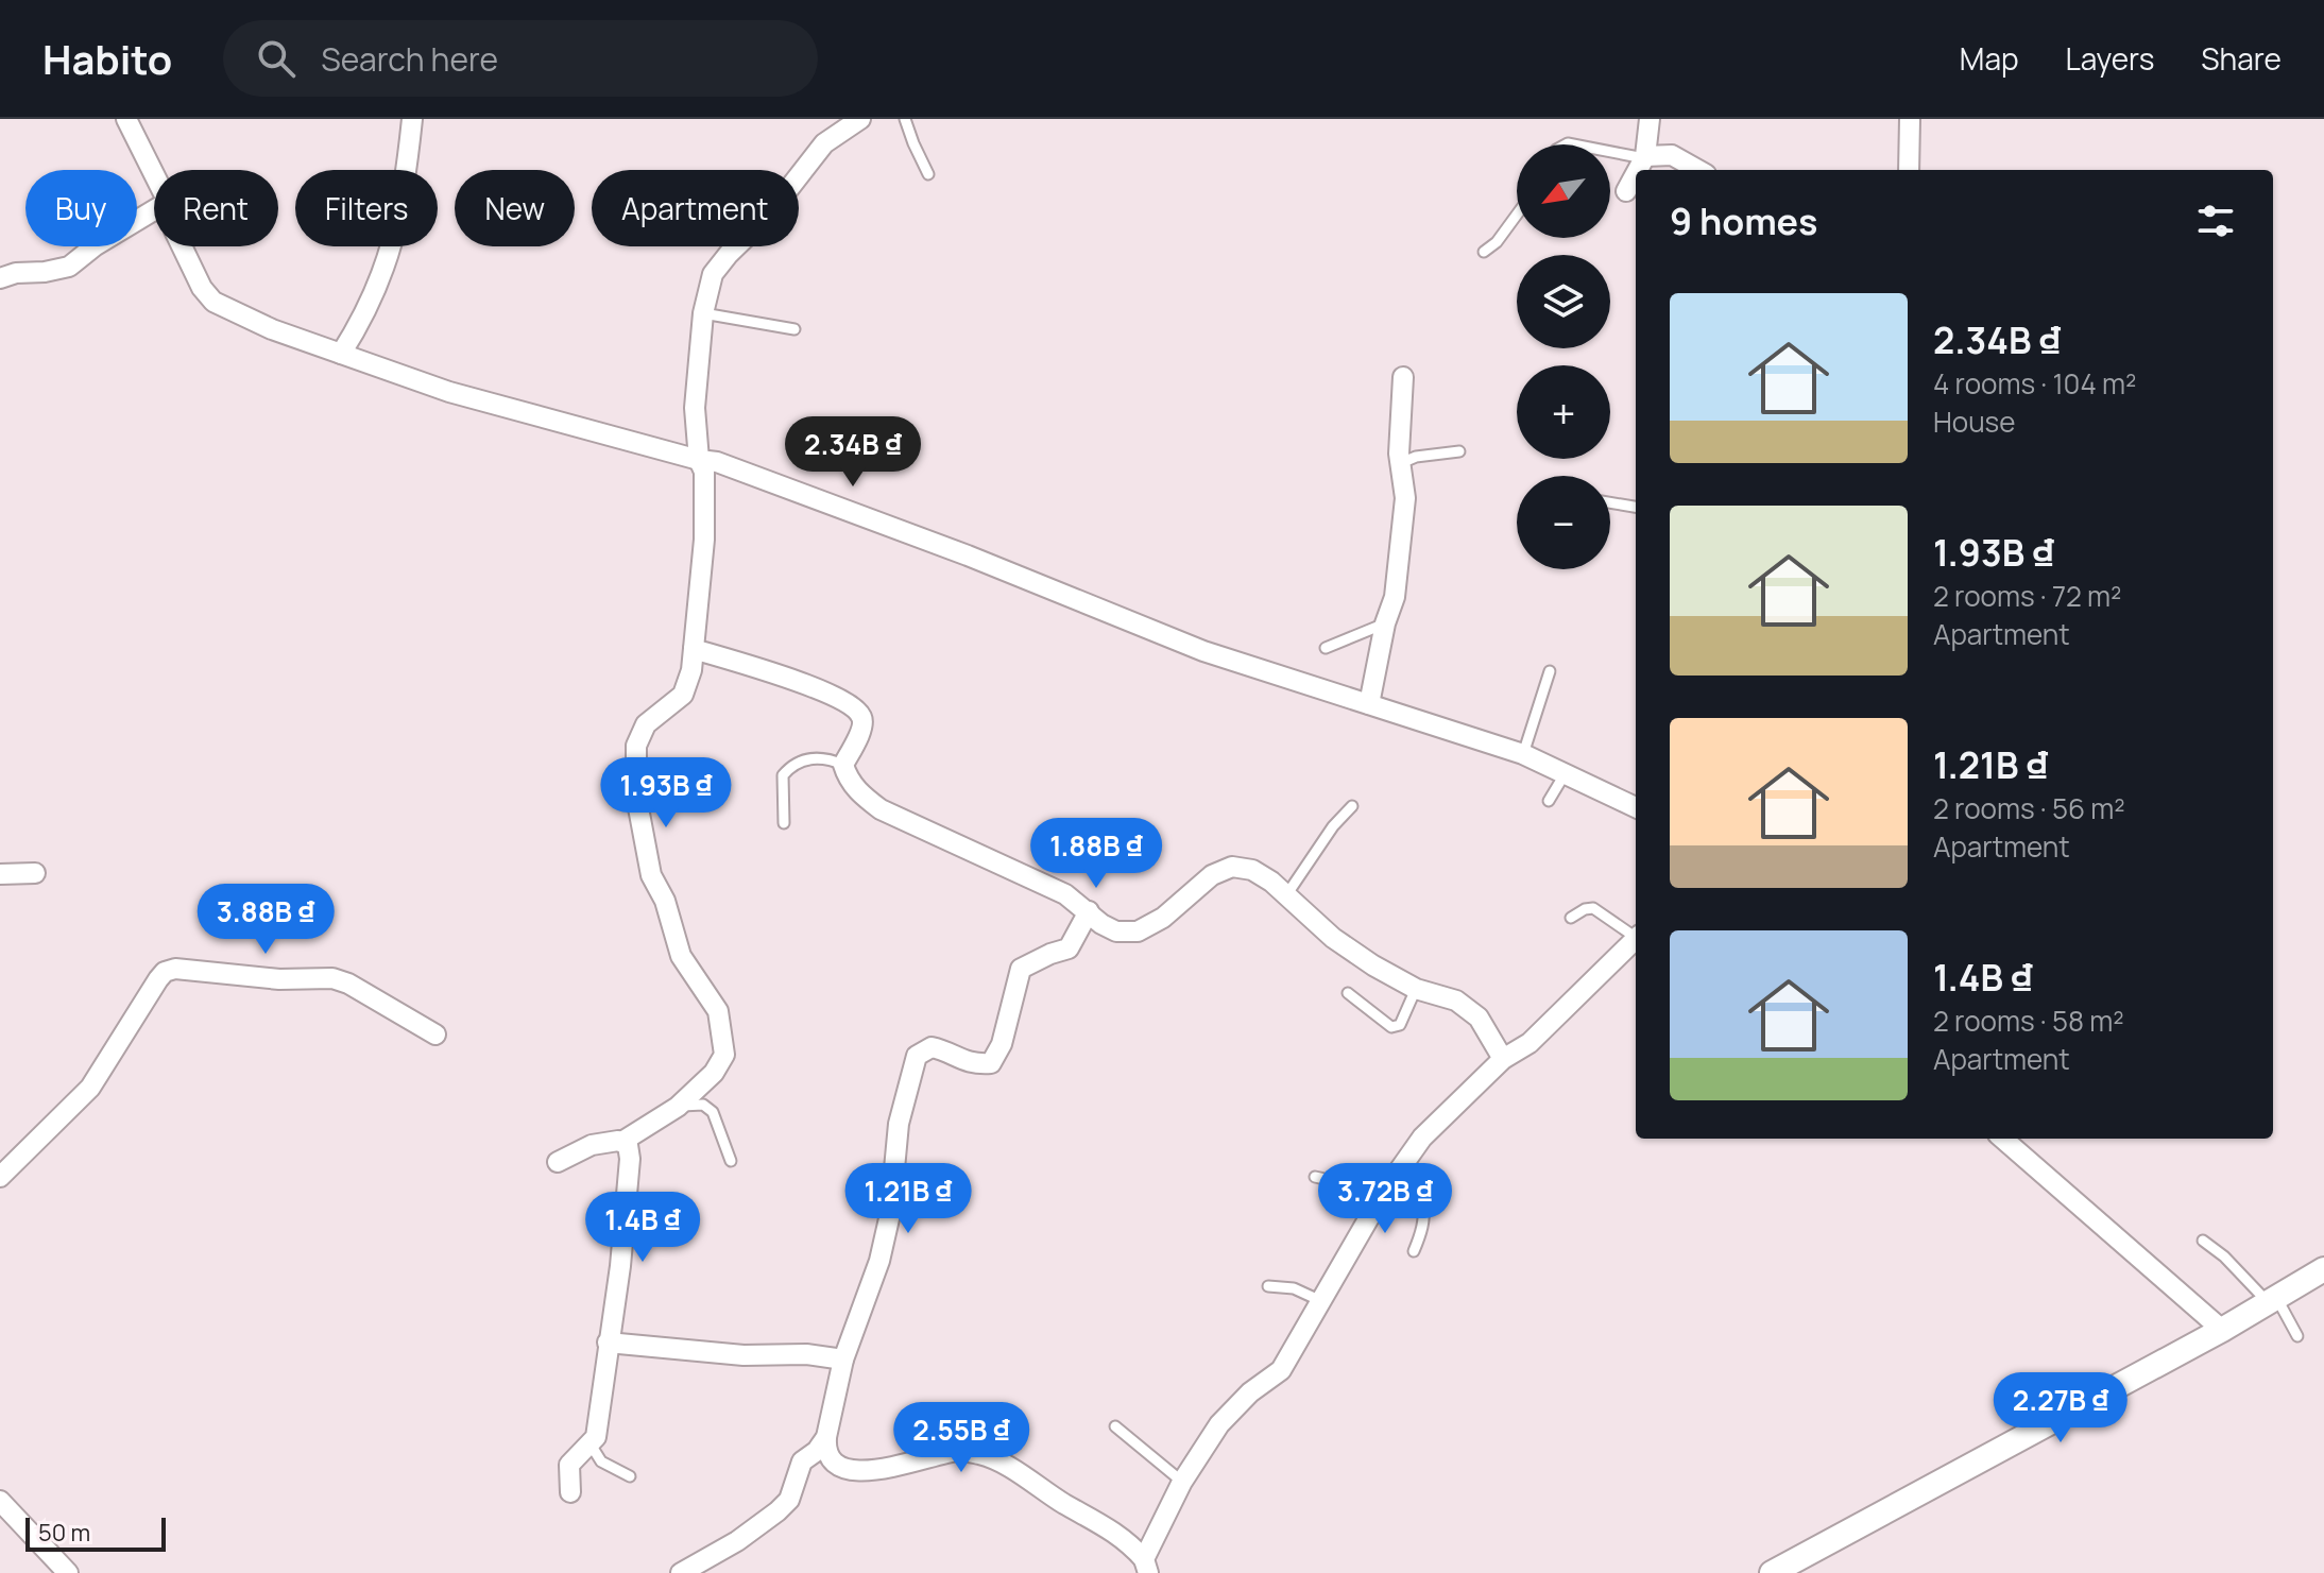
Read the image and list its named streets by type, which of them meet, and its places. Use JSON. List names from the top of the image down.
{
  "scale_bar": "50 m",
  "north": "bottom left",
  "page": {
    "header": "Habito",
    "search": "Search here",
    "nav": ["Map", "Layers", "Share"],
    "map_buttons": ["+", "−"],
    "chip": [
      "Buy",
      "Rent",
      "Filters",
      "New",
      "Apartment"
    ],
    "heading": "9 homes",
    "list": [
      {
        "name": "2.34B ₫",
        "note": "4 rooms · 104 m² · House"
      },
      {
        "name": "1.93B ₫",
        "note": "2 rooms · 72 m² · Apartment"
      },
      {
        "name": "1.21B ₫",
        "note": "2 rooms · 56 m² · Apartment"
      },
      {
        "name": "1.4B ₫",
        "note": "2 rooms · 58 m² · Apartment"
      }
    ],
    "price": [
      "2.34B ₫",
      "1.93B ₫",
      "1.88B ₫",
      "3.88B ₫",
      "1.21B ₫",
      "3.72B ₫",
      "1.4B ₫",
      "2.27B ₫",
      "2.55B ₫"
    ],
    "scale": "50 m"
  }
}
